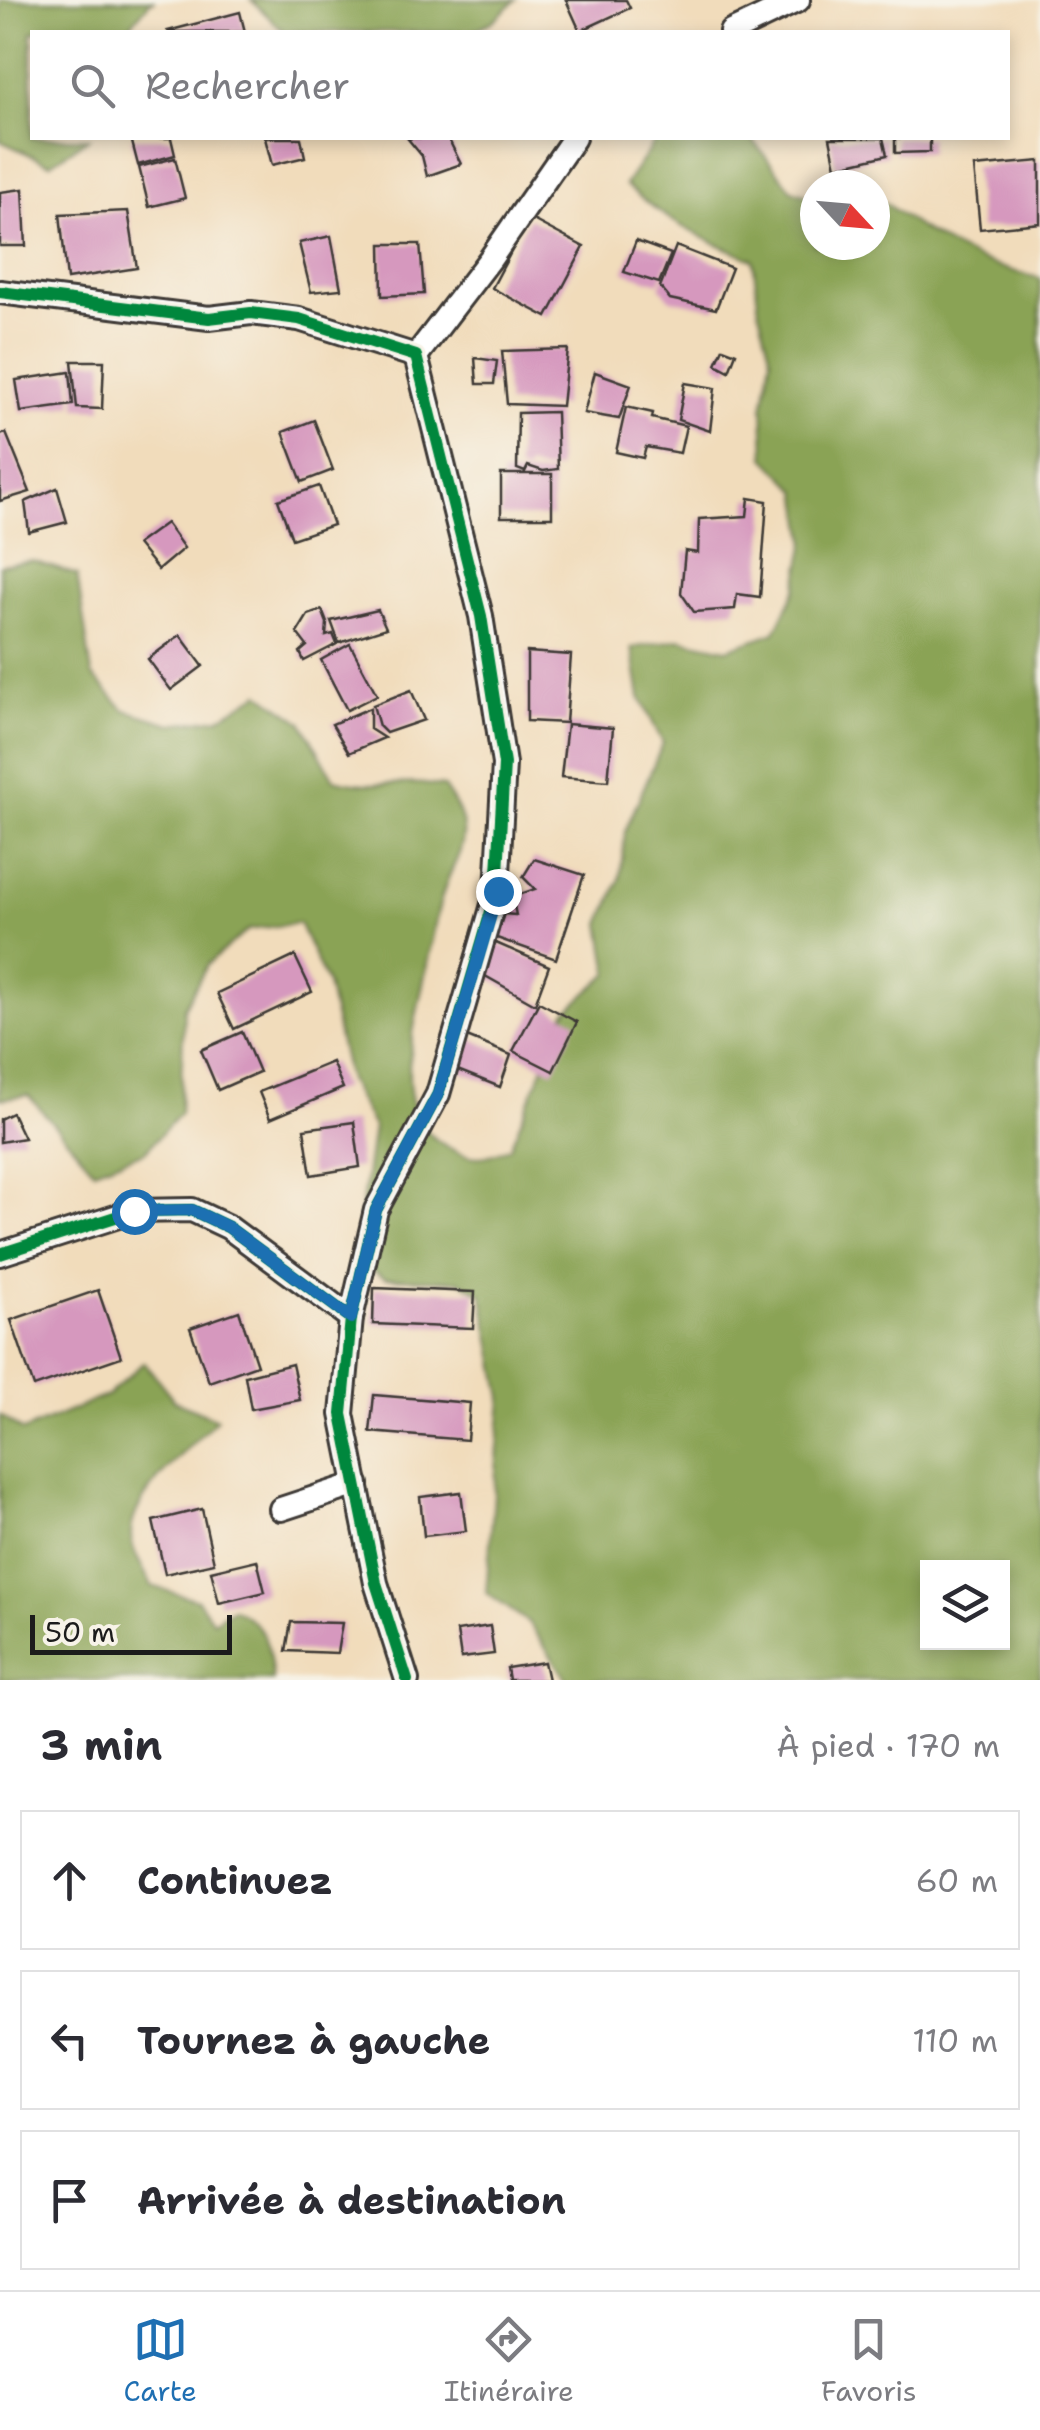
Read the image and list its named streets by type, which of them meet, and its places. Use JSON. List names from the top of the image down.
{
  "scale_bar": "50 m",
  "north": "bottom right",
  "page": {
    "search": "Rechercher",
    "scale": "50 m",
    "heading": ["3 min", "À pied · 170 m"],
    "list": [
      ["Continuez", "60 m"],
      ["Tournez à gauche", "110 m"],
      "Arrivée à destination"
    ],
    "nav": ["Carte", "Itinéraire", "Favoris"]
  }
}
